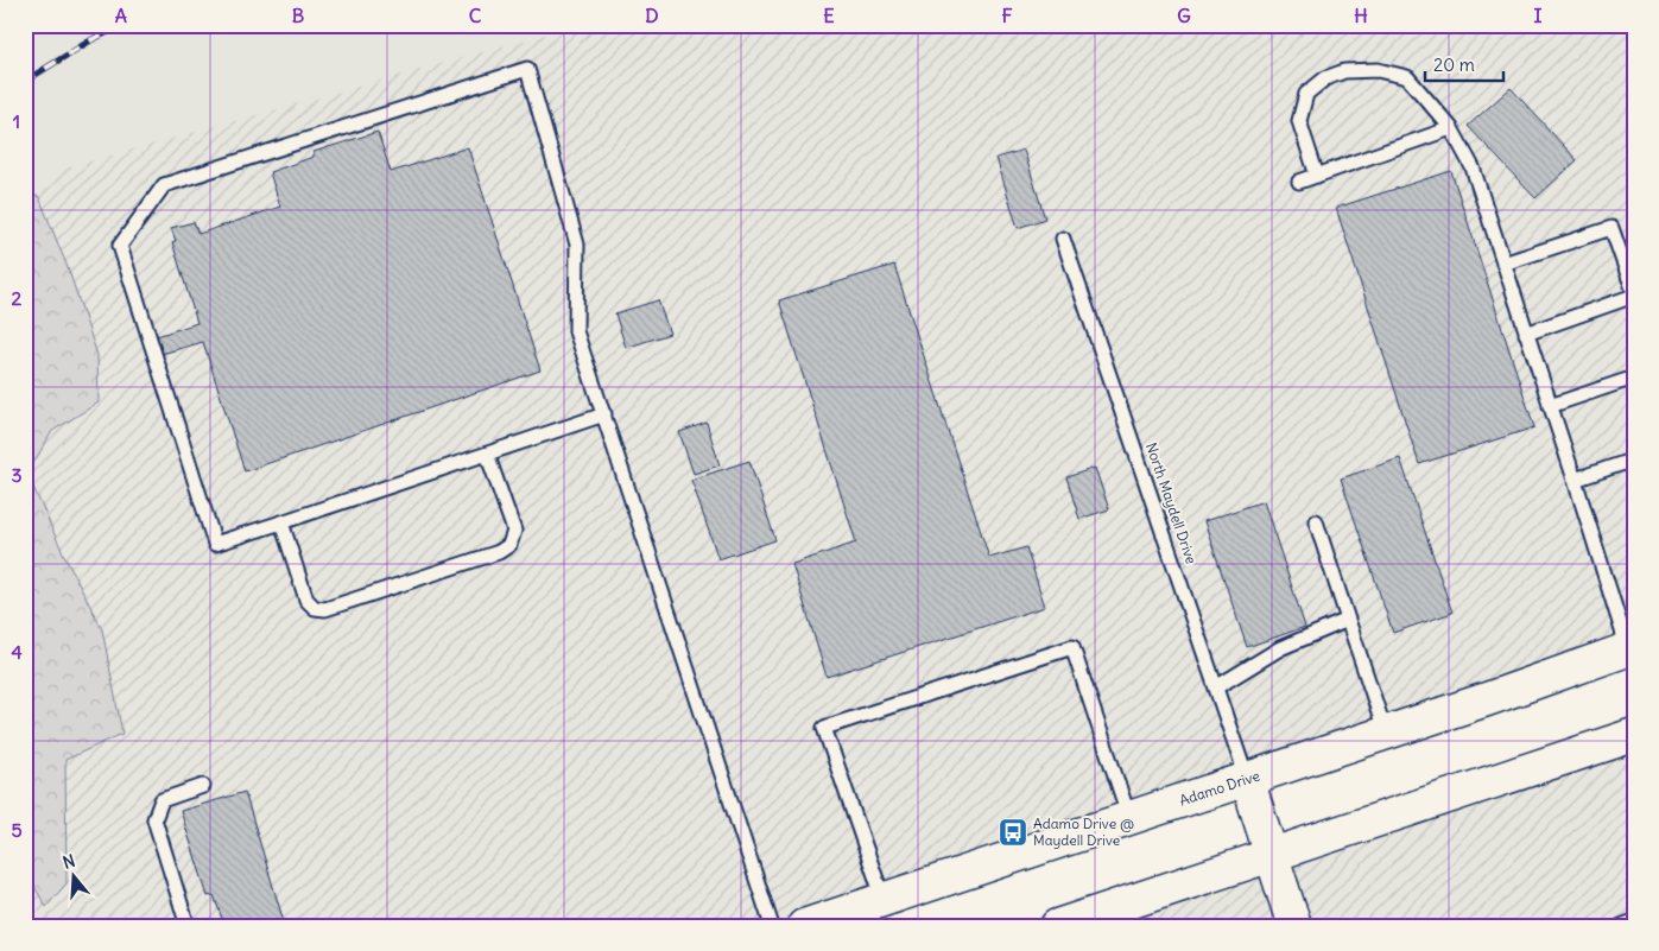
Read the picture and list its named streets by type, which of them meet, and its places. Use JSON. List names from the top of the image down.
{
  "streets": {
    "main road": ["Adamo Drive"],
    "lane": ["North Maydell Drive"]
  },
  "crossings": [
    ["North Maydell Drive", "Adamo Drive"]
  ],
  "places": {
    "bus stop": ["Adamo Drive @ Maydell Drive"]
  },
  "scale_bar": "20 m",
  "north": "top",
  "grid": {
    "columns": [
      "A",
      "B",
      "C",
      "D",
      "E",
      "F",
      "G",
      "H",
      "I"
    ],
    "rows": [
      "1",
      "2",
      "3",
      "4",
      "5"
    ]
  }
}
